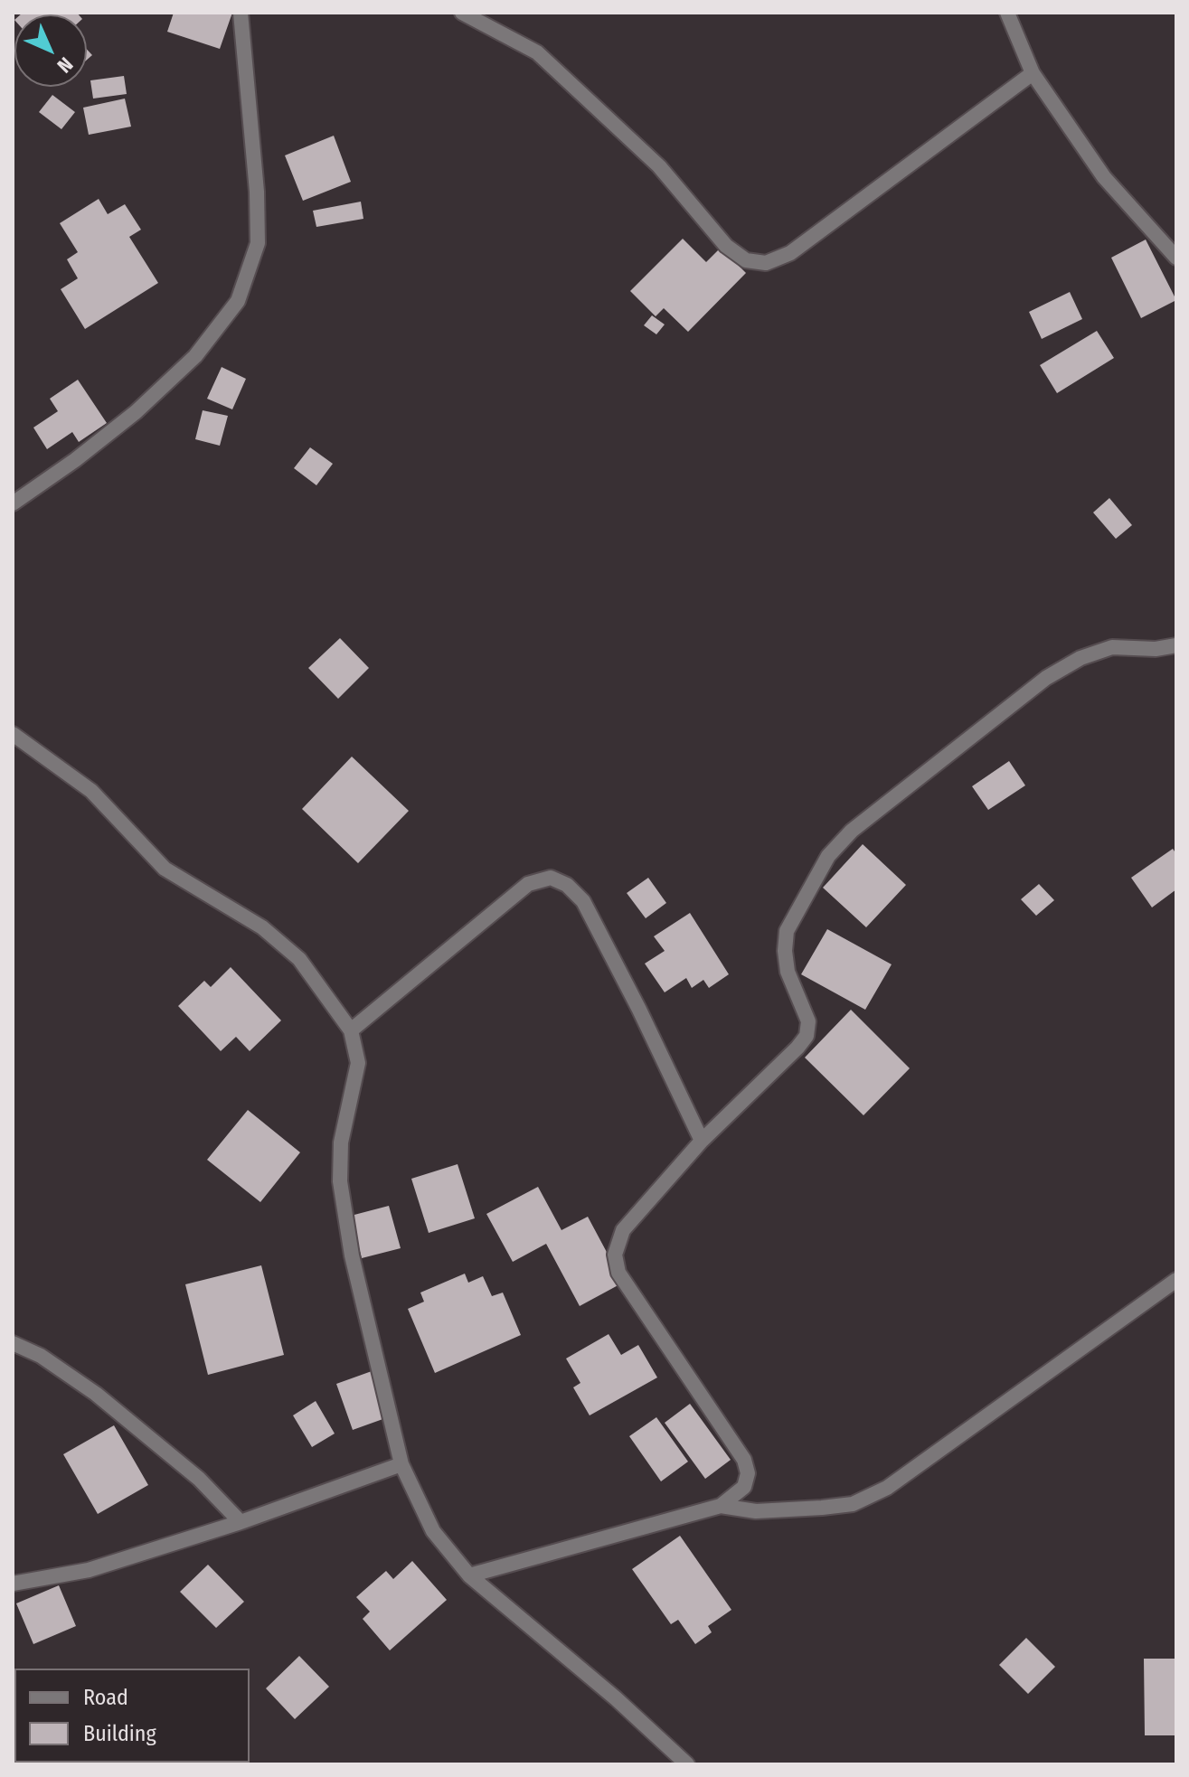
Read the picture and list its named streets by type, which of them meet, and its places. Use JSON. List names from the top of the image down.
{
  "legend": ["Road", "Building"],
  "north": "bottom right"
}
